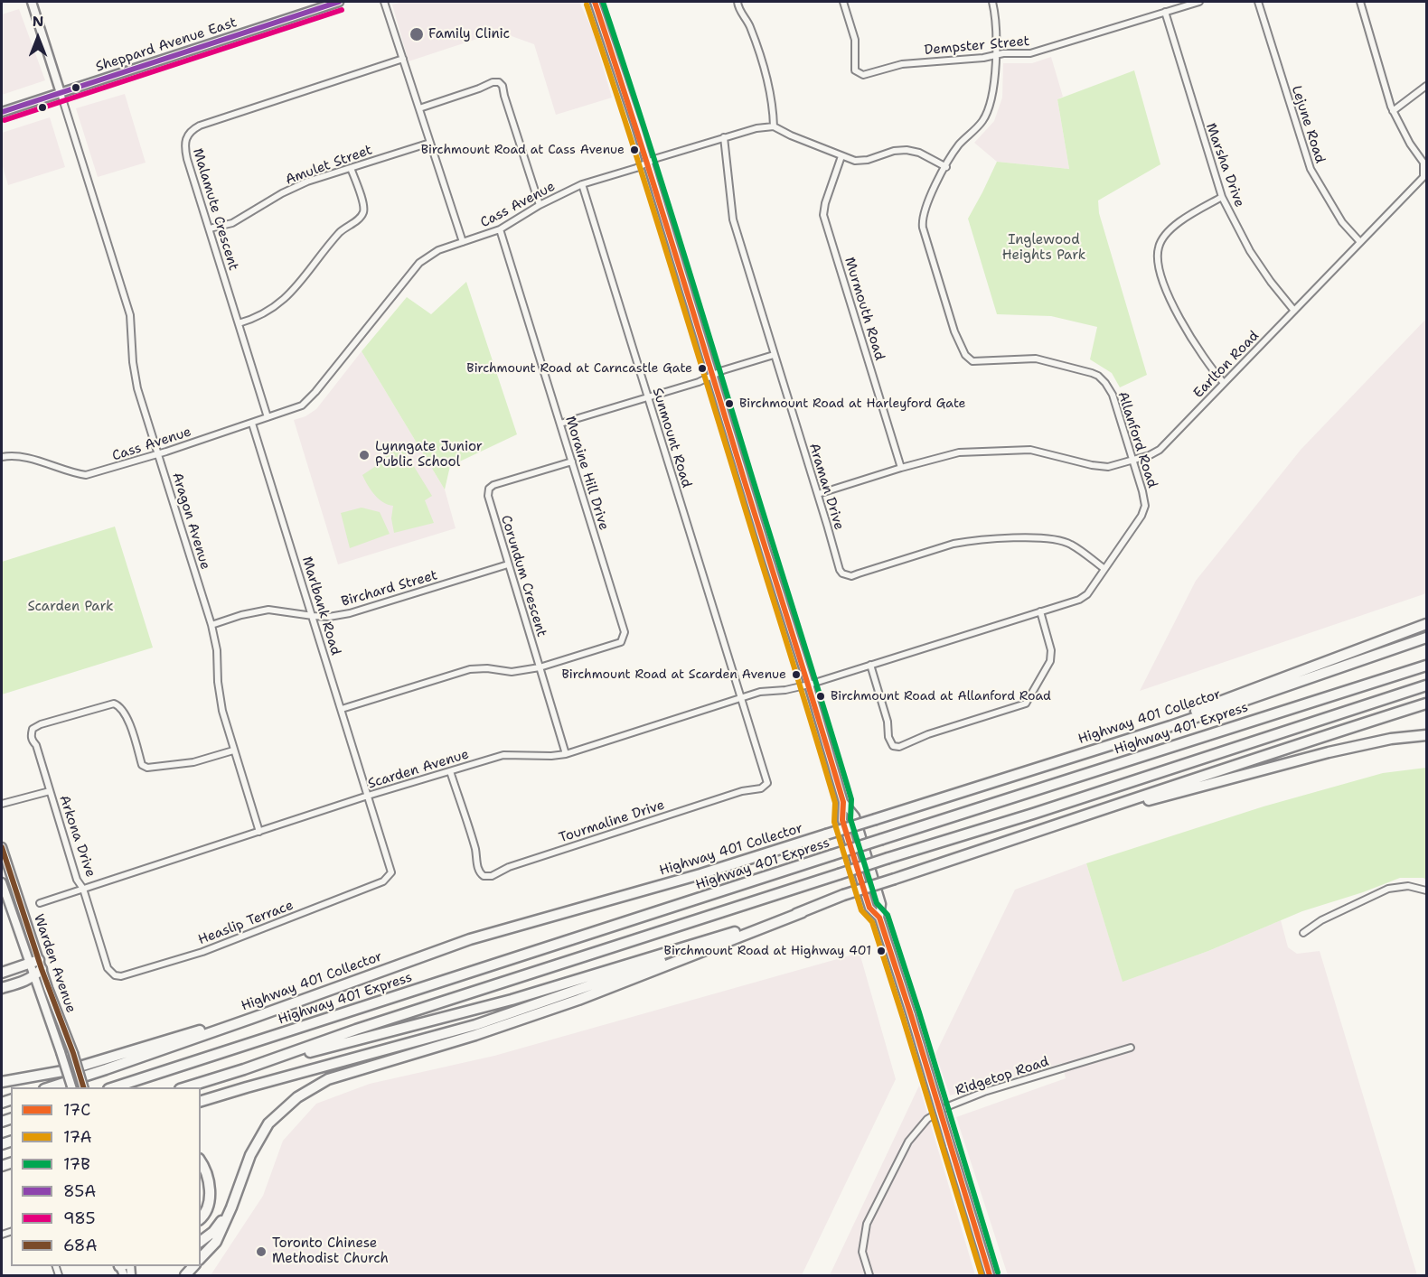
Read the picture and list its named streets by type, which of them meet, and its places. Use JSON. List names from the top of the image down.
{
  "streets": {
    "highway": ["Highway 401 Collector", "Highway 401 Express"],
    "main road": ["Sheppard Avenue East", "Warden Avenue"],
    "street": [
      "Dempster Street",
      "Lejune Road",
      "Amulet Street",
      "Marsha Drive",
      "Cass Avenue",
      "Malamute Crescent",
      "Murmouth Road",
      "Earlton Road",
      "Sunmount Road",
      "Allanford Road",
      "Moraine Hill Drive",
      "Araman Drive",
      "Aragon Avenue",
      "Corundum Crescent",
      "Birchard Street",
      "Marlbank Road",
      "Scarden Avenue",
      "Tourmaline Drive",
      "Arkona Drive",
      "Heaslip Terrace",
      "Ridgetop Road"
    ]
  },
  "crossings": [
    ["Sheppard Avenue East", "Aragon Avenue"],
    ["Dempster Street", "Marsha Drive"],
    ["Dempster Street", "Allanford Road"],
    ["Lejune Road", "Earlton Road"],
    ["Amulet Street", "Malamute Crescent"],
    ["Marsha Drive", "Earlton Road"],
    ["Cass Avenue", "Malamute Crescent"],
    ["Cass Avenue", "Sunmount Road"],
    ["Cass Avenue", "Moraine Hill Drive"],
    ["Cass Avenue", "Araman Drive"],
    ["Cass Avenue", "Aragon Avenue"],
    ["Cass Avenue", "Marlbank Road"],
    ["Murmouth Road", "Earlton Road"],
    ["Earlton Road", "Allanford Road"],
    ["Earlton Road", "Araman Drive"],
    ["Sunmount Road", "Scarden Avenue"],
    ["Sunmount Road", "Tourmaline Drive"],
    ["Allanford Road", "Araman Drive"],
    ["Allanford Road", "Scarden Avenue"],
    ["Moraine Hill Drive", "Corundum Crescent"],
    ["Aragon Avenue", "Birchard Street"],
    ["Aragon Avenue", "Scarden Avenue"],
    ["Aragon Avenue", "Arkona Drive"],
    ["Corundum Crescent", "Birchard Street"],
    ["Corundum Crescent", "Scarden Avenue"],
    ["Birchard Street", "Marlbank Road"],
    ["Marlbank Road", "Scarden Avenue"],
    ["Marlbank Road", "Heaslip Terrace"],
    ["Scarden Avenue", "Tourmaline Drive"],
    ["Scarden Avenue", "Arkona Drive"],
    ["Scarden Avenue", "Heaslip Terrace"],
    ["Arkona Drive", "Heaslip Terrace"]
  ],
  "parks": ["Inglewood Heights Park", "Scarden Park"],
  "places": [
    "Family Clinic",
    "Birchmount Road at Cass Avenue",
    "Birchmount Road at Carncastle Gate",
    "Birchmount Road at Harleyford Gate",
    "Lynngate Junior Public School",
    "Birchmount Road at Scarden Avenue",
    "Birchmount Road at Allanford Road",
    "Birchmount Road at Highway 401",
    "Toronto Chinese Methodist Church"
  ],
  "lines": [
    "transit line 17C",
    "transit line 17B",
    "transit line 85A",
    "transit line 17A",
    "transit line 985",
    "transit line 68A"
  ],
  "legend": [
    "17C",
    "17A",
    "17B",
    "85A",
    "985",
    "68A"
  ],
  "north": "top"
}
